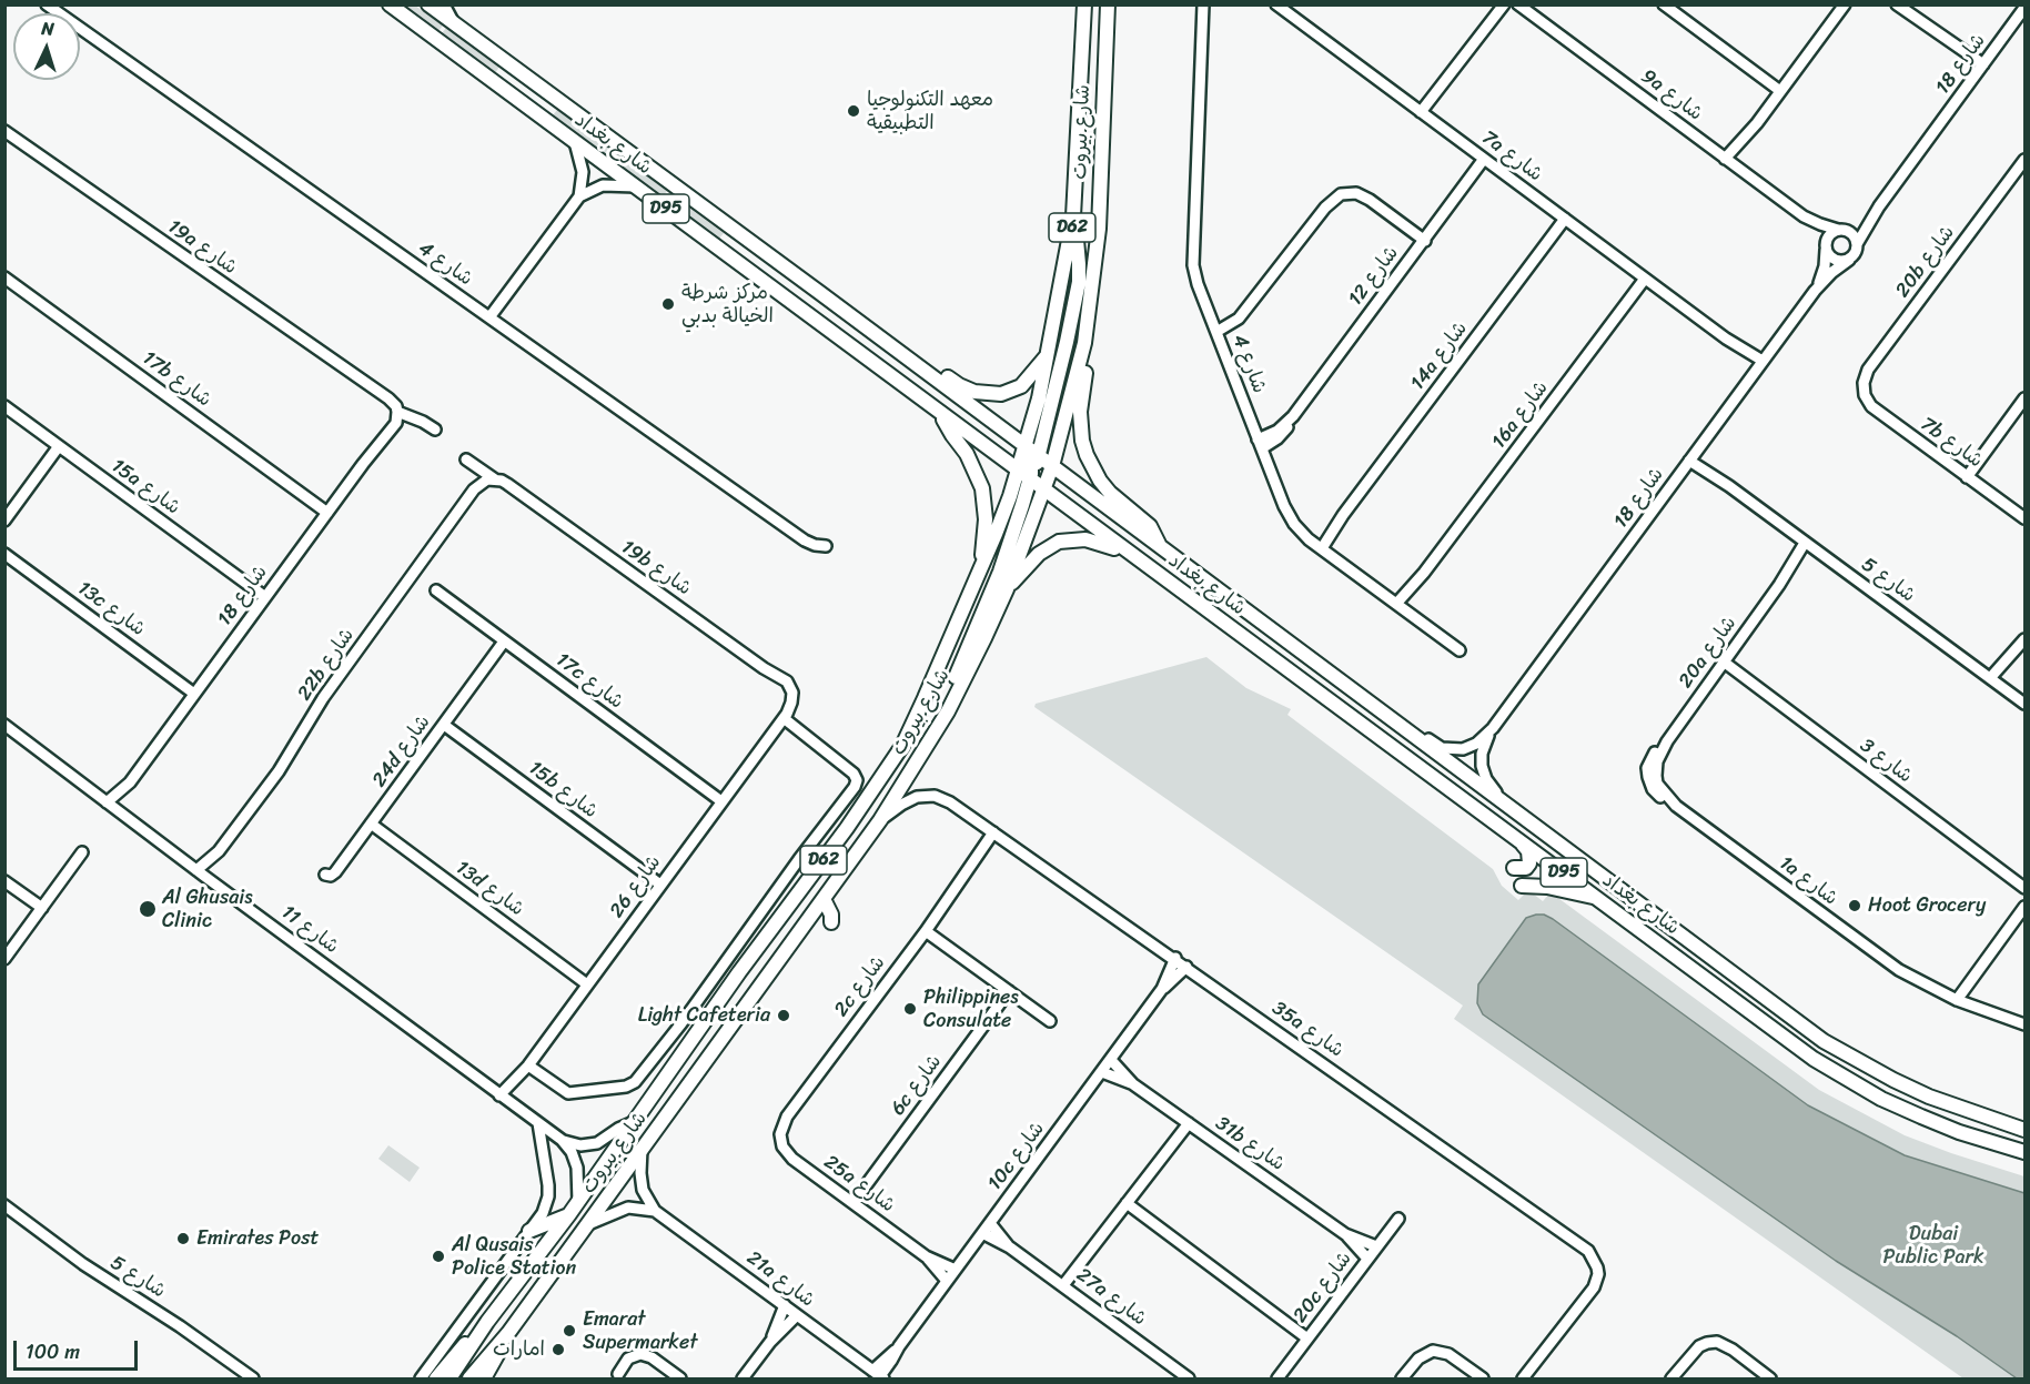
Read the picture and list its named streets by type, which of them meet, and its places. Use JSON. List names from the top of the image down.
{
  "streets": {
    "main road": [
      "شارع بيروت",
      "شارع بغداد",
      "D95",
      "D62"
    ],
    "street": [
      "شارع 18",
      "9a شارع",
      "7a شارع",
      "19a شارع",
      "20b شارع",
      "شارع 4",
      "شارع 12",
      "14a شارع",
      "17b شارع",
      "16a شارع",
      "7b شارع",
      "15a شارع",
      "19b شارع",
      "شارع 5",
      "13c شارع",
      "20a شارع",
      "22b شارع",
      "17c شارع",
      "24d شارع",
      "شارع 3",
      "15b شارع",
      "1a شارع",
      "شارع 26",
      "13d شارع",
      "شارع 11",
      "2c شارع",
      "35a شارع",
      "6c شارع",
      "31b شارع",
      "10c شارع",
      "25a شارع",
      "21a شارع",
      "20c شارع",
      "27a شارع"
    ]
  },
  "crossings": [
    ["شارع 18", "9a شارع"],
    ["شارع 18", "شارع بغداد"],
    ["شارع 18", "7a شارع"],
    ["شارع 18", "17b شارع"],
    ["شارع 18", "15a شارع"],
    ["شارع 18", "شارع 5"],
    ["شارع 18", "13c شارع"],
    ["شارع 18", "شارع 11"],
    ["شارع بيروت", "شارع بغداد"],
    ["شارع بيروت", "شارع 11"],
    ["شارع بيروت", "35a شارع"],
    ["شارع بيروت", "21a شارع"],
    ["7a شارع", "شارع 12"],
    ["7a شارع", "14a شارع"],
    ["7a شارع", "16a شارع"],
    ["20b شارع", "7b شارع"],
    ["شارع 4", "شارع 12"],
    ["شارع 4", "14a شارع"],
    ["شارع 4", "16a شارع"],
    ["19b شارع", "22b شارع"],
    ["19b شارع", "شارع 26"],
    ["شارع 5", "20a شارع"],
    ["20a شارع", "شارع 3"],
    ["20a شارع", "1a شارع"],
    ["22b شارع", "شارع 11"],
    ["17c شارع", "24d شارع"],
    ["17c شارع", "شارع 26"],
    ["24d شارع", "15b شارع"],
    ["24d شارع", "13d شارع"],
    ["15b شارع", "شارع 26"],
    ["شارع 26", "13d شارع"],
    ["شارع 26", "شارع 11"],
    ["2c شارع", "35a شارع"],
    ["2c شارع", "25a شارع"],
    ["35a شارع", "10c شارع"],
    ["6c شارع", "25a شارع"],
    ["31b شارع", "10c شارع"],
    ["31b شارع", "20c شارع"],
    ["10c شارع", "25a شارع"],
    ["10c شارع", "21a شارع"],
    ["10c شارع", "27a شارع"]
  ],
  "parks": ["Dubai Public Park"],
  "places": [
    "معهد التكنولوجيا التطبيقية",
    "مركز شرطة الخيالة بدبي",
    "Hoot Grocery",
    "Al Ghusais Clinic",
    "Philippines Consulate",
    "Light Cafeteria",
    "Emirates Post",
    "Al Qusais Police Station",
    "Emarat Supermarket",
    "امارات"
  ],
  "scale_bar": "100 m",
  "north": "top"
}
